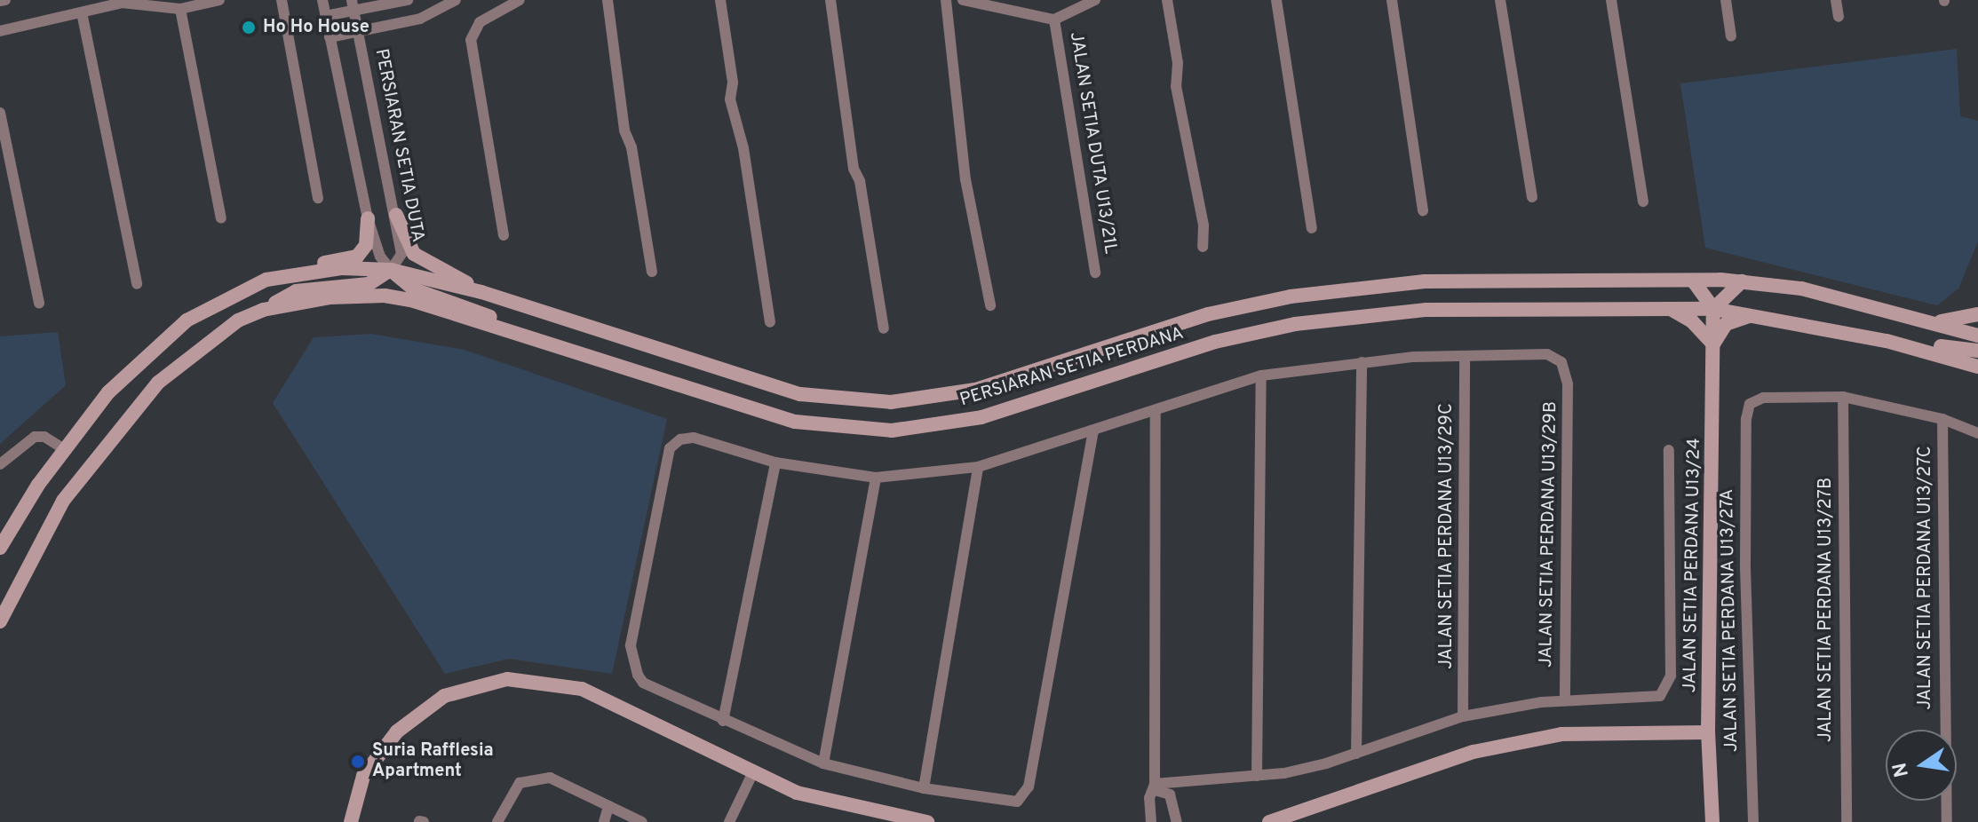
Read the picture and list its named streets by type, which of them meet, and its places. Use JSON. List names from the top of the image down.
{
  "streets": {
    "main road": ["PERSIARAN SETIA PERDANA", "JALAN SETIA PERDANA U13/24"],
    "street": [
      "JALAN SETIA DUTA U13/21L",
      "PERSIARAN SETIA DUTA",
      "JALAN SETIA PERDANA U13/29B",
      "JALAN SETIA PERDANA U13/29C",
      "JALAN SETIA PERDANA U13/27C",
      "JALAN SETIA PERDANA U13/27B",
      "JALAN SETIA PERDANA U13/27A"
    ]
  },
  "crossings": [
    ["PERSIARAN SETIA DUTA", "PERSIARAN SETIA PERDANA"],
    ["PERSIARAN SETIA PERDANA", "JALAN SETIA PERDANA U13/24"],
    ["JALAN SETIA PERDANA U13/29B", "JALAN SETIA PERDANA U13/29C"],
    ["JALAN SETIA PERDANA U13/27B", "JALAN SETIA PERDANA U13/27A"]
  ],
  "places": ["Ho Ho House", "Suria Rafflesia Apartment"],
  "north": "left"
}
